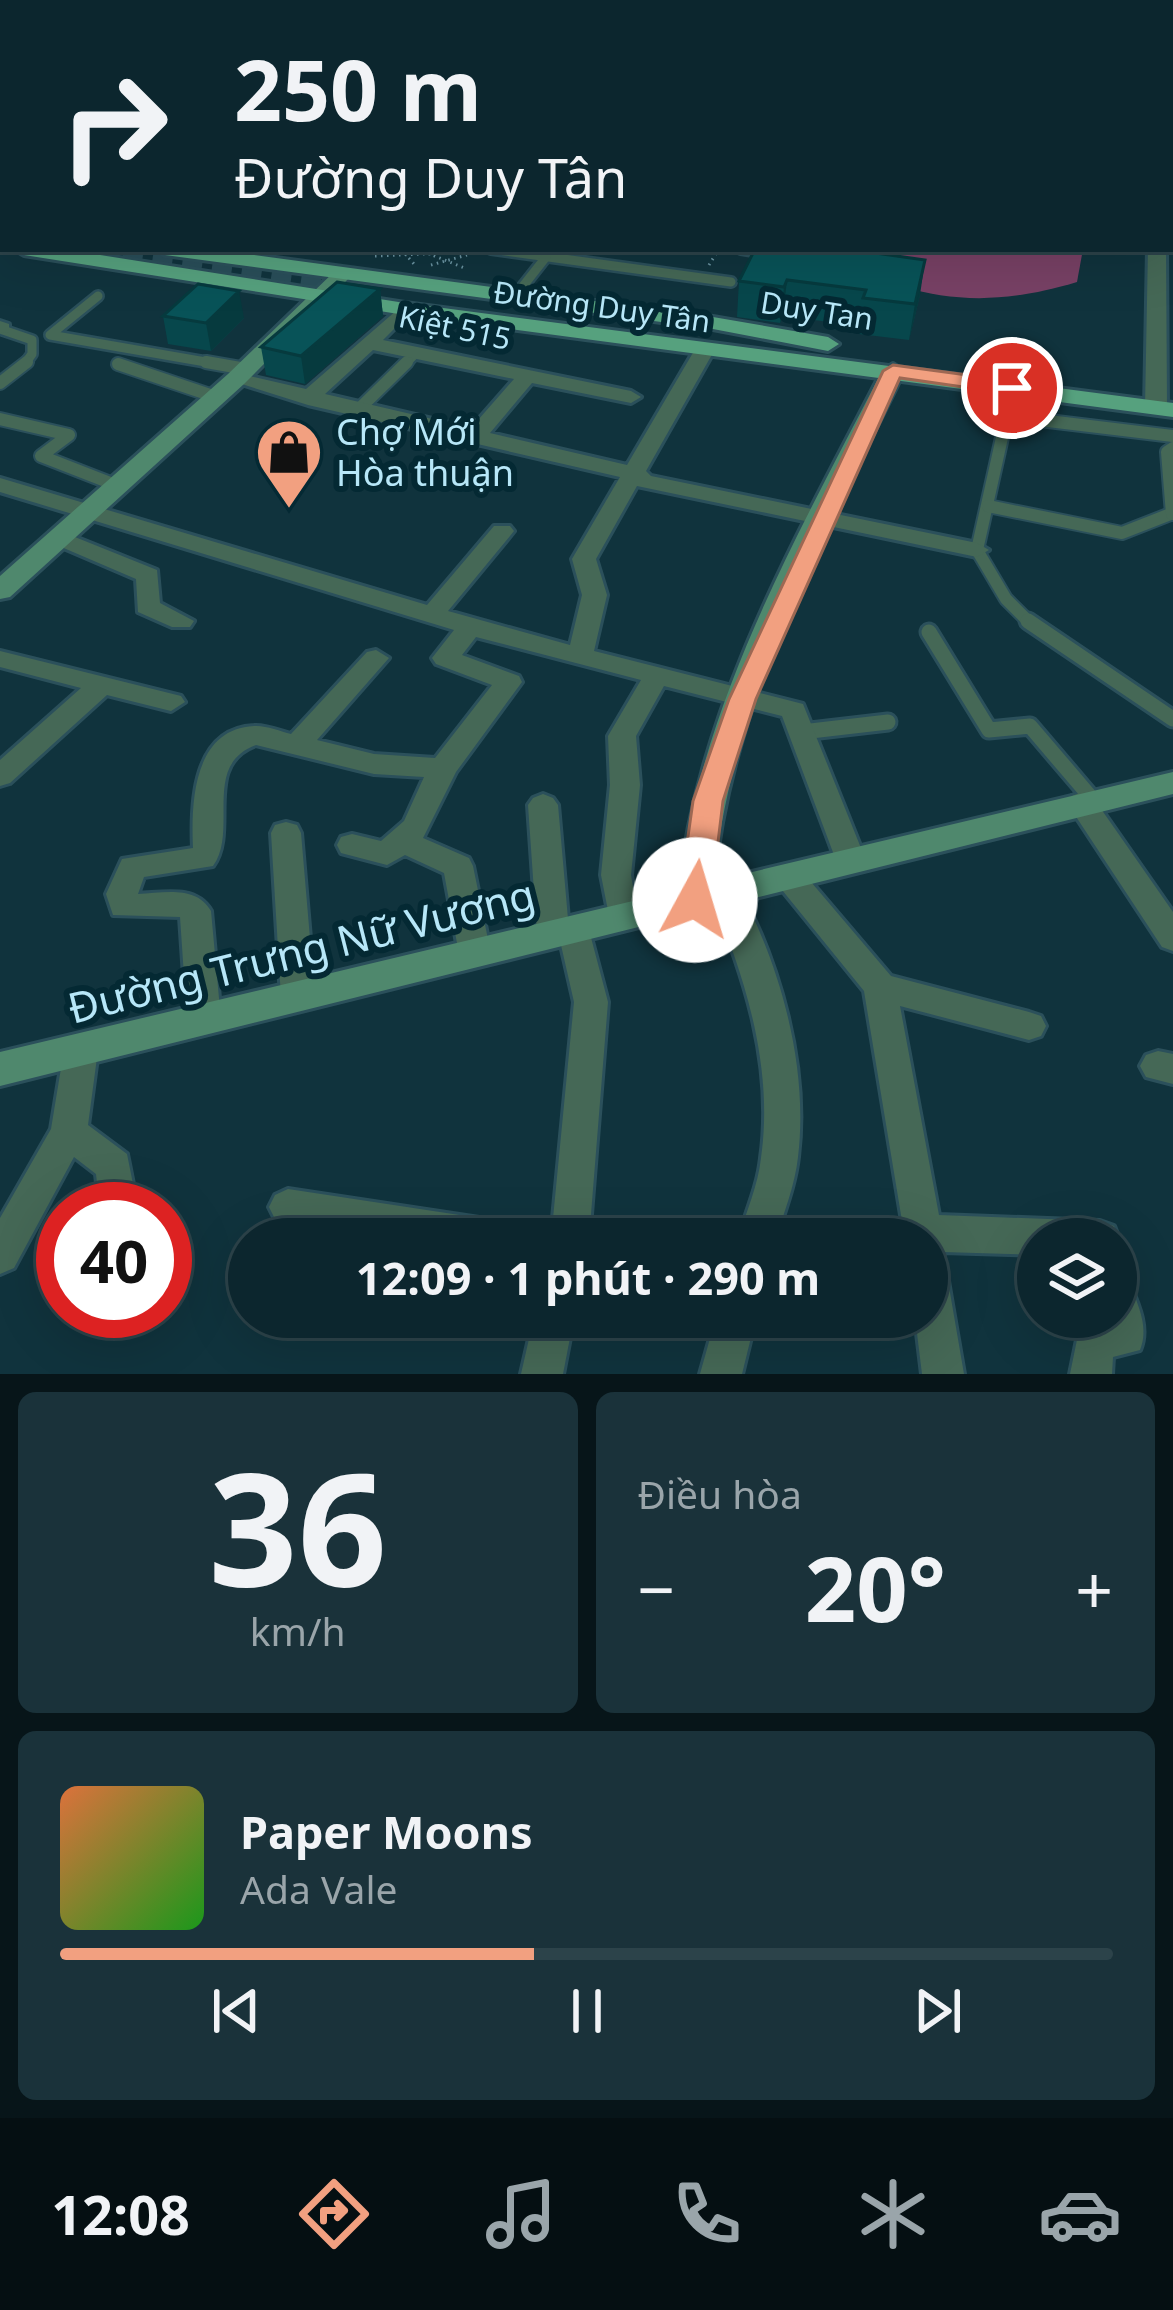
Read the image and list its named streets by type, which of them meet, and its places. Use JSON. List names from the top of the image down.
{
  "streets": {
    "main road": ["Đường Duy Tân", "Duy Tan", "Đường Trưng Nữ Vương"],
    "street": ["Kiệt 515"]
  },
  "crossings": [
    ["Đường Duy Tân", "Duy Tan"]
  ],
  "places": {
    "shop": ["Chợ Mới Hòa thuận"]
  },
  "page": {
    "turn": ["250 m", "Đường Duy Tân"],
    "limit": "40",
    "trip": "12:09 · 1 phút · 290 m",
    "tile": [
      ["36", "km/h"],
      "Điều hòa"
    ],
    "heat": ["−", "20°", "+"],
    "song": ["Paper Moons", "Ada Vale"],
    "tabs": "12:08"
  }
}
